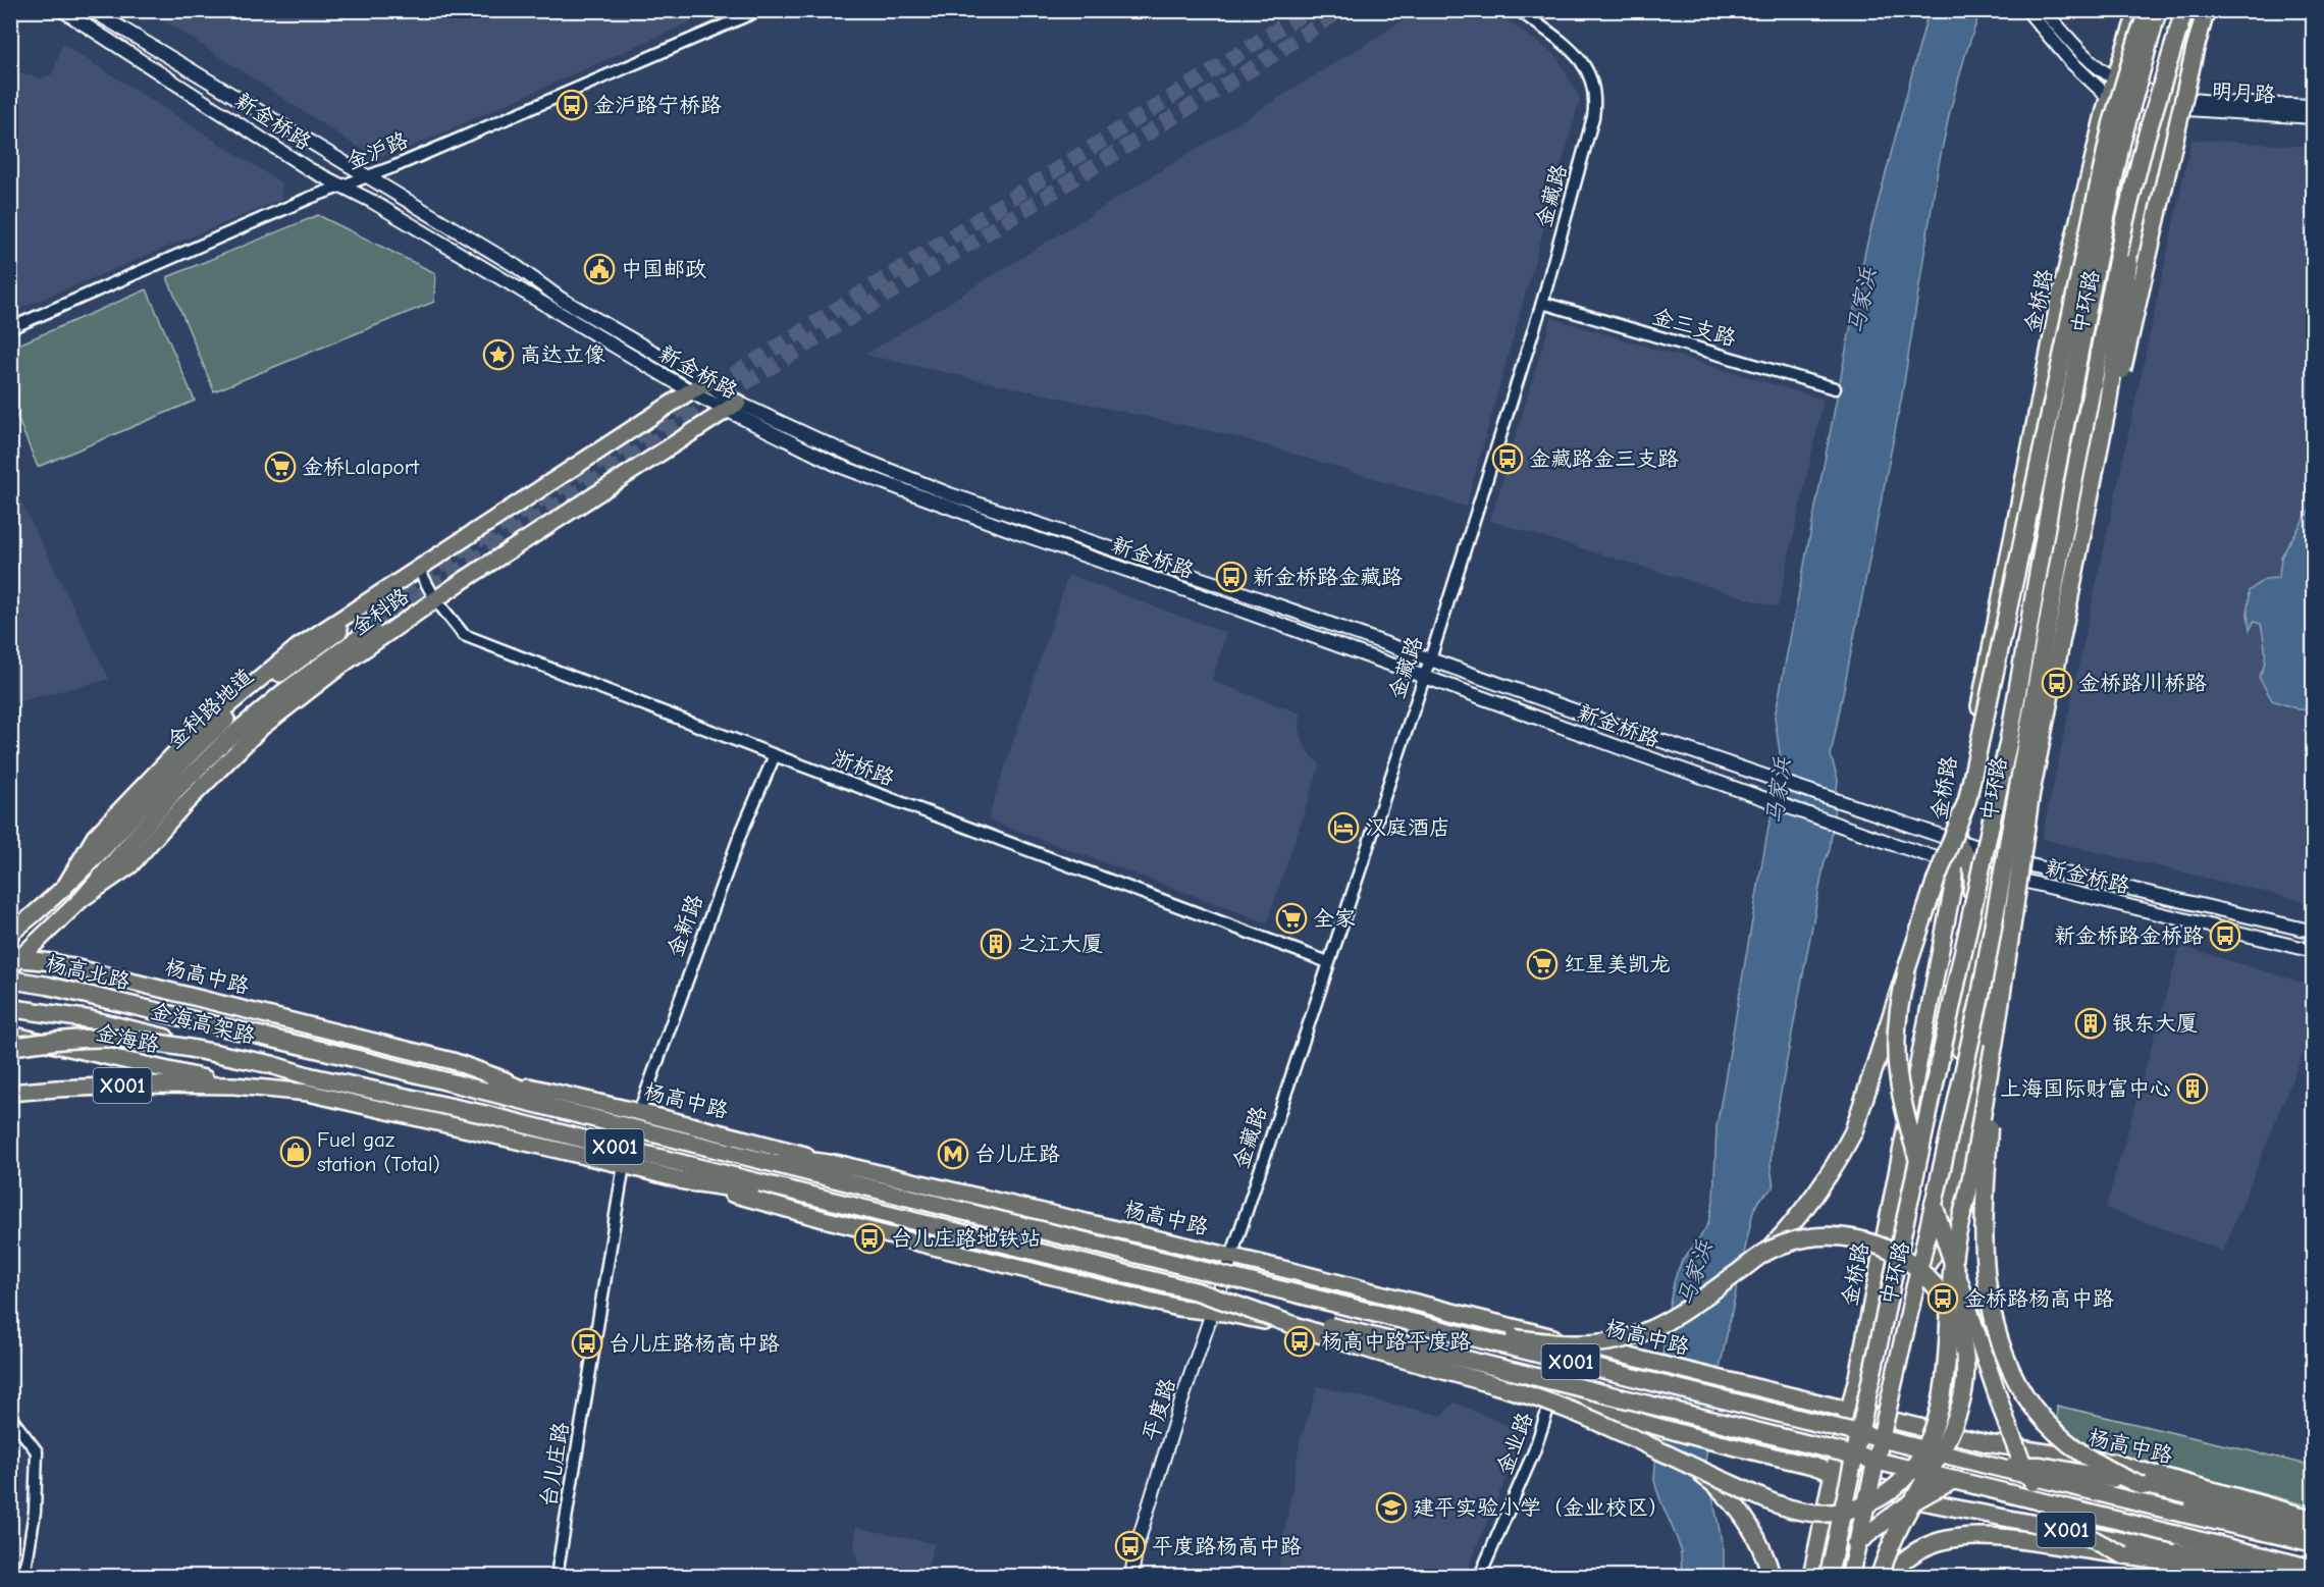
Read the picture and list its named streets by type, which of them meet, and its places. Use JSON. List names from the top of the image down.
{
  "streets": {
    "highway": [
      "中环路",
      "杨高北路",
      "杨高中路",
      "金海高架路",
      "X001"
    ],
    "main road": [
      "金桥路",
      "金科路",
      "金科路地道",
      "金海路"
    ],
    "street": [
      "明月路",
      "新金桥路",
      "金沪路",
      "金藏路",
      "金三支路",
      "浙桥路",
      "金新路",
      "平度路",
      "金业路",
      "台儿庄路"
    ]
  },
  "crossings": [
    ["新金桥路", "金沪路"],
    ["新金桥路", "金藏路"],
    ["新金桥路", "金桥路"],
    ["新金桥路", "金科路"],
    ["金藏路", "金三支路"],
    ["金藏路", "浙桥路"],
    ["金藏路", "杨高中路"],
    ["金藏路", "平度路"],
    ["金桥路", "杨高中路"],
    ["金桥路", "X001"],
    ["金科路", "金科路地道"],
    ["金科路", "浙桥路"],
    ["金科路", "杨高中路"],
    ["浙桥路", "金新路"],
    ["金新路", "杨高中路"],
    ["杨高北路", "杨高中路"],
    ["杨高中路", "平度路"],
    ["金海高架路", "X001"],
    ["金海路", "X001"],
    ["X001", "平度路"],
    ["X001", "金业路"],
    ["X001", "台儿庄路"]
  ],
  "water": ["马家浜"],
  "places": {
    "bus stop": [
      "金沪路宁桥路",
      "金藏路金三支路",
      "新金桥路金藏路",
      "金桥路川桥路",
      "新金桥路金桥路",
      "台儿庄路地铁站",
      "金桥路杨高中路",
      "杨高中路平度路",
      "台儿庄路杨高中路",
      "平度路杨高中路"
    ],
    "public building": ["中国邮政"],
    "place": ["高达立像"],
    "supermarket": ["金桥Lalaport", "全家", "红星美凯龙"],
    "hotel": ["汉庭酒店"],
    "building": ["之江大厦", "银东大厦", "上海国际财富中心"],
    "shop": ["Fuel gaz station (Total)"],
    "metro station": ["台儿庄路"],
    "school or university": ["建平实验小学（金业校区）"]
  }
}
